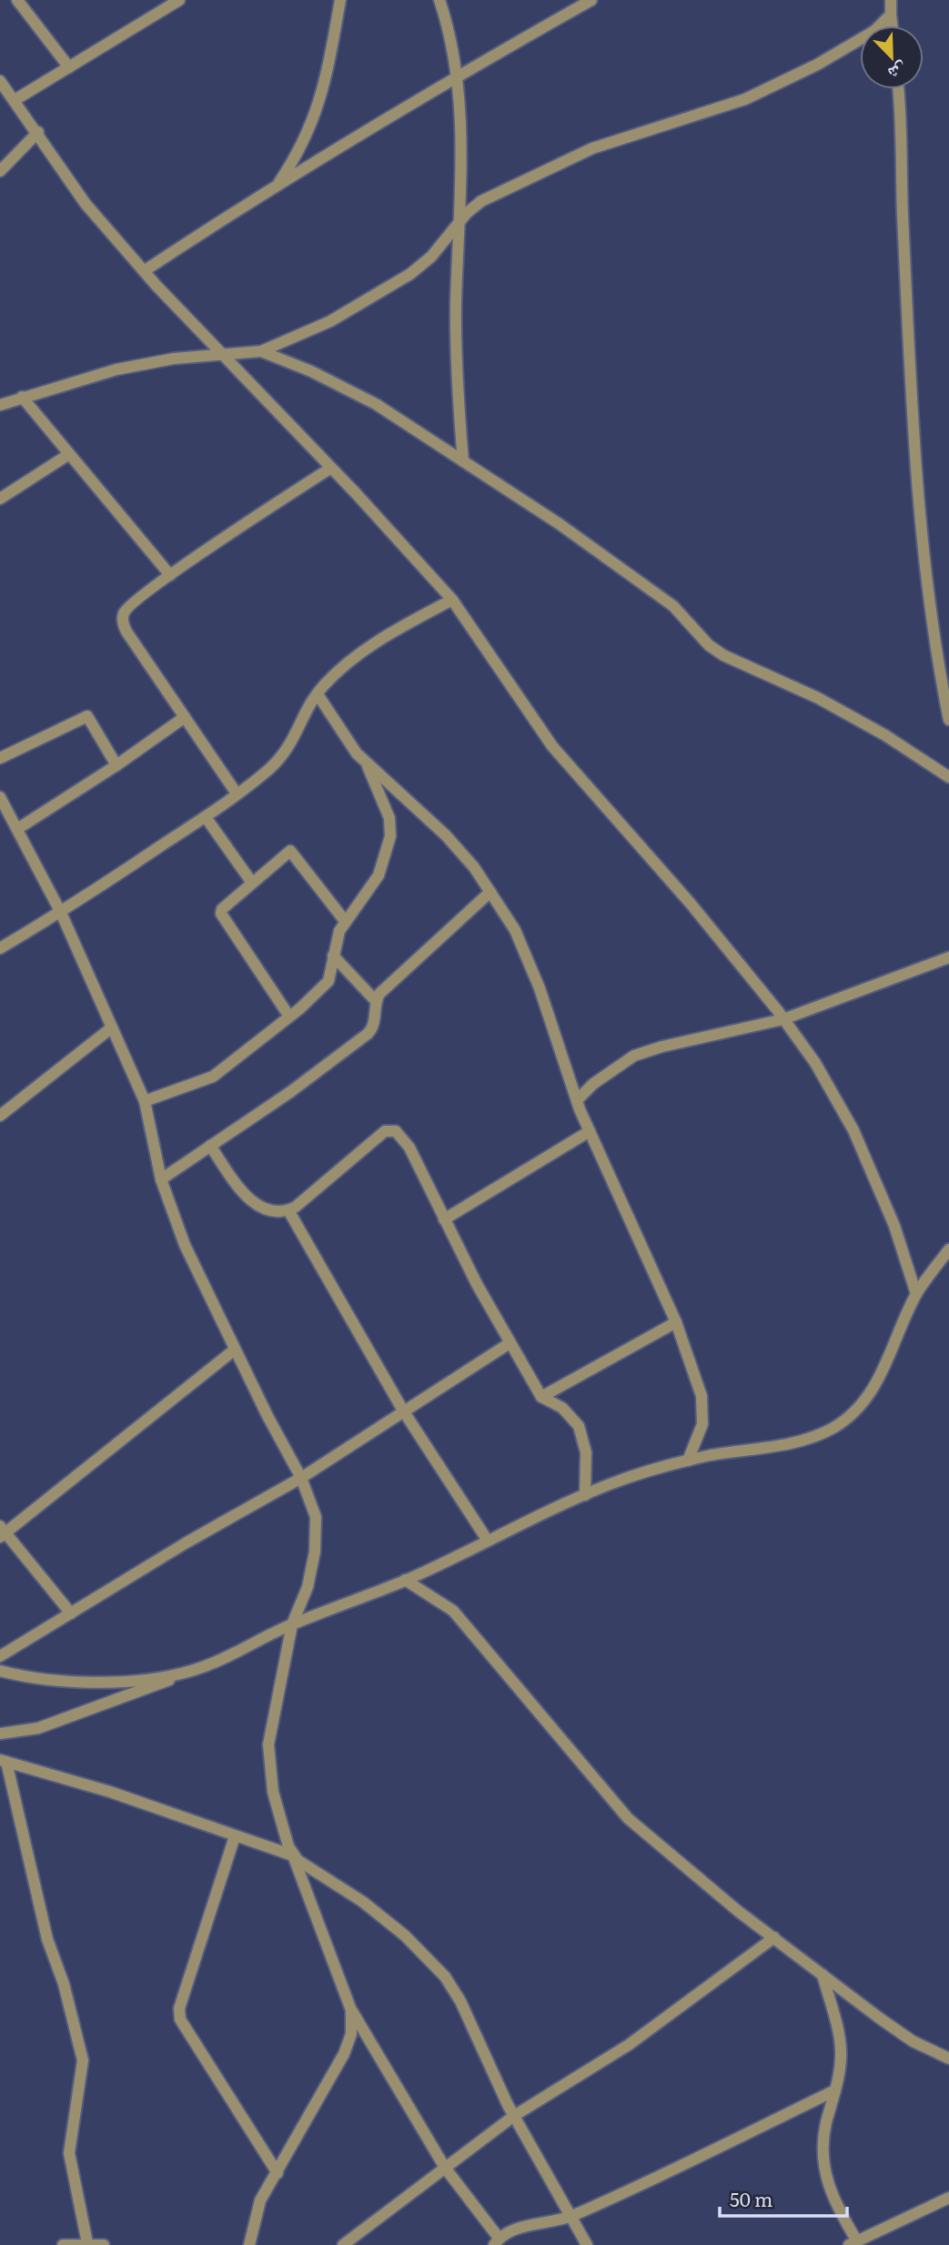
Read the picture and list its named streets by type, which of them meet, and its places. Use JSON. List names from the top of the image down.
{
  "scale_bar": "50 m",
  "north": "bottom right"
}
